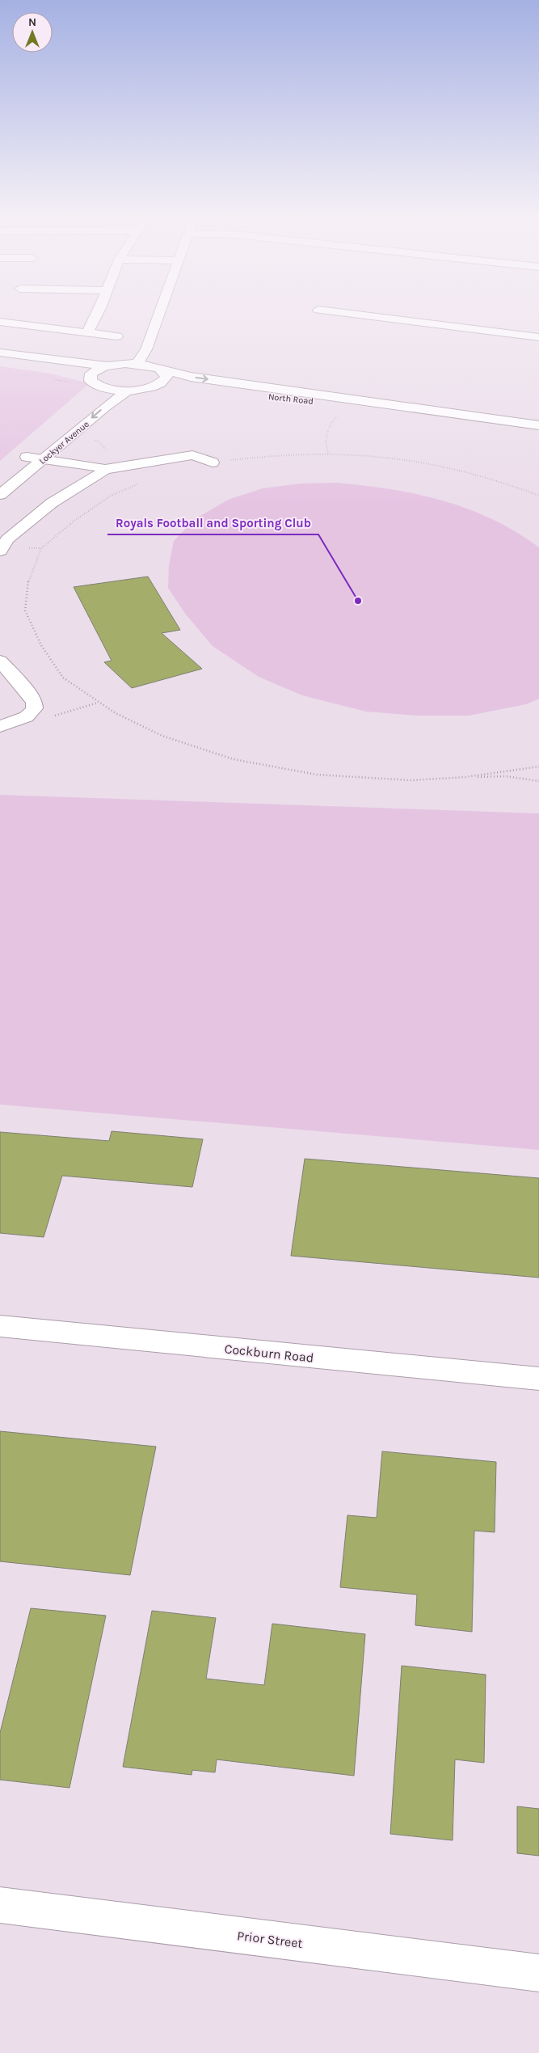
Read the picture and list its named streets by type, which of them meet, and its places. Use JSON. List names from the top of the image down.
{
  "streets": {
    "main road": [
      "North Road",
      "Lockyer Avenue",
      "Cockburn Road",
      "Prior Street"
    ]
  },
  "crossings": [
    ["North Road", "Lockyer Avenue"]
  ],
  "places": ["Royals Football and Sporting Club"],
  "north": "top"
}
